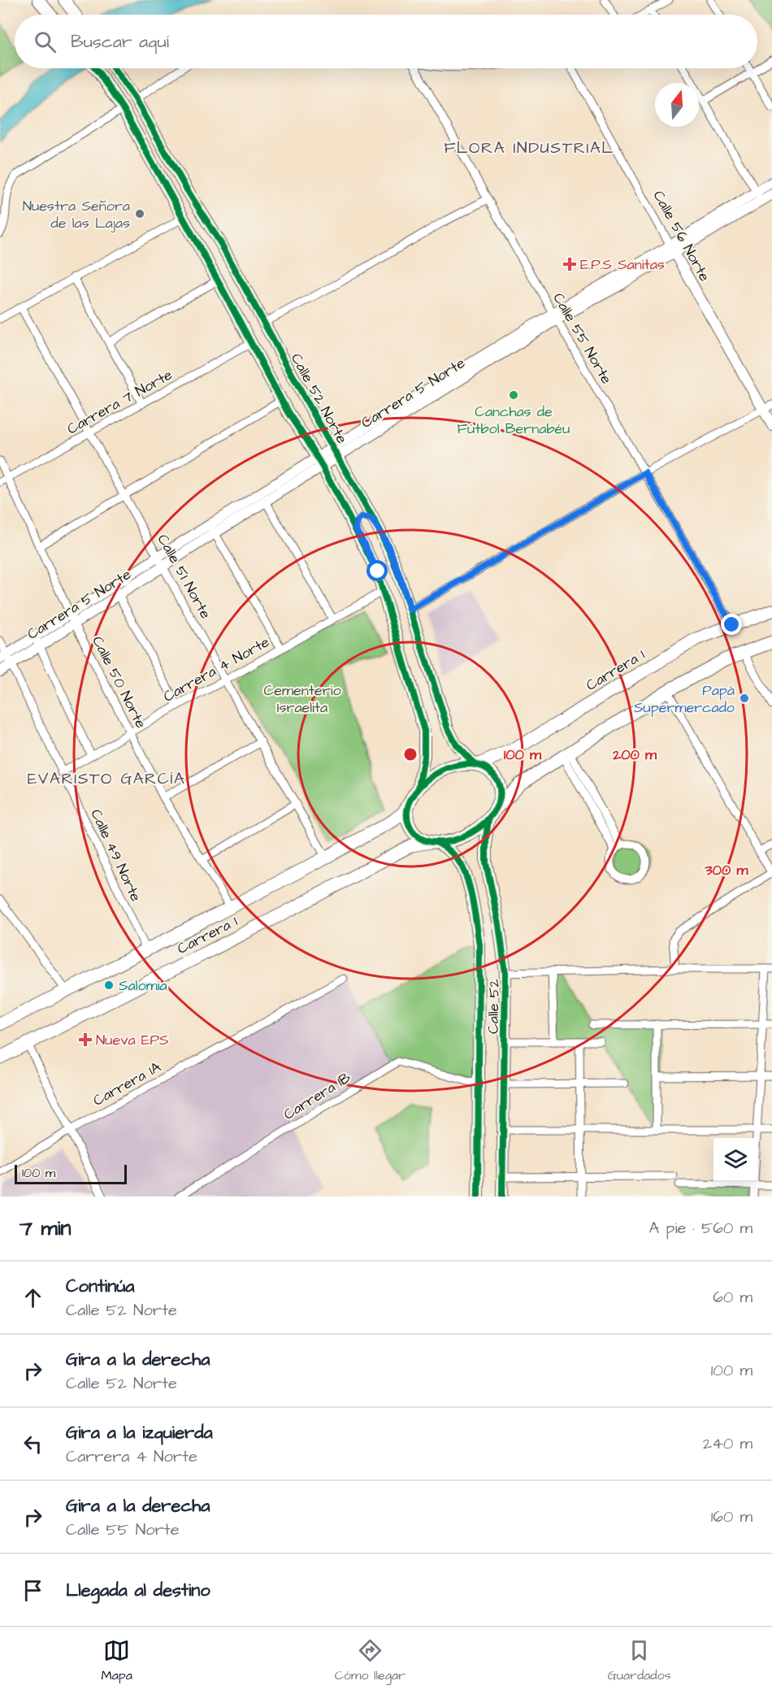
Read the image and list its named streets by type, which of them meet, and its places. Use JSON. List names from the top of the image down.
{
  "streets": {
    "main road": ["Calle 52 Norte", "Carrera 1", "Calle 52"],
    "street": [
      "Calle 56 Norte",
      "Calle 55 Norte",
      "Carrera 5 Norte",
      "Carrera 7 Norte",
      "Calle 51 Norte",
      "Carrera 4 Norte",
      "Calle 50 Norte",
      "Calle 49 Norte",
      "Carrera 1A",
      "Carrera 1B"
    ]
  },
  "crossings": [
    ["Calle 56 Norte", "Carrera 5 Norte"],
    ["Calle 55 Norte", "Carrera 5 Norte"],
    ["Calle 55 Norte", "Carrera 1"],
    ["Carrera 5 Norte", "Calle 52 Norte"],
    ["Carrera 5 Norte", "Calle 51 Norte"],
    ["Carrera 5 Norte", "Calle 50 Norte"],
    ["Carrera 5 Norte", "Calle 49 Norte"],
    ["Calle 52 Norte", "Carrera 7 Norte"],
    ["Calle 52 Norte", "Carrera 4 Norte"],
    ["Calle 52 Norte", "Carrera 1"],
    ["Calle 52 Norte", "Calle 52"],
    ["Carrera 7 Norte", "Calle 51 Norte"],
    ["Carrera 7 Norte", "Calle 50 Norte"],
    ["Calle 51 Norte", "Carrera 4 Norte"],
    ["Calle 51 Norte", "Carrera 1"],
    ["Carrera 4 Norte", "Calle 50 Norte"],
    ["Carrera 4 Norte", "Calle 49 Norte"],
    ["Carrera 1", "Calle 50 Norte"],
    ["Carrera 1", "Calle 49 Norte"],
    ["Carrera 1", "Calle 52"],
    ["Calle 52", "Carrera 1B"]
  ],
  "districts": ["FLORA INDUSTRIAL", "EVARISTO GARCÍA"],
  "parks": ["Cementerio Israelita"],
  "places": {
    "other": [
      "Nuestra Señora de las Lajas",
      "Canchas de Fútbol Bernabéu",
      "Papá Supermercado",
      "Salomia"
    ],
    "health": ["E.P.S Sanitas", "Nueva EPS"]
  },
  "scale_bar": "100 m",
  "north": "top",
  "page": {
    "search": "Buscar aquí",
    "scale": "100 m",
    "heading": ["7 min", "A pie · 560 m"],
    "list": [
      ["Continúa", "Calle 52 Norte", "60 m"],
      ["Gira a la derecha", "Calle 52 Norte", "100 m"],
      ["Gira a la izquierda", "Carrera 4 Norte", "240 m"],
      ["Gira a la derecha", "Calle 55 Norte", "160 m"],
      "Llegada al destino"
    ],
    "nav": ["Mapa", "Cómo llegar", "Guardados"]
  },
  "rings": ["100 m", "200 m", "300 m"]
}
